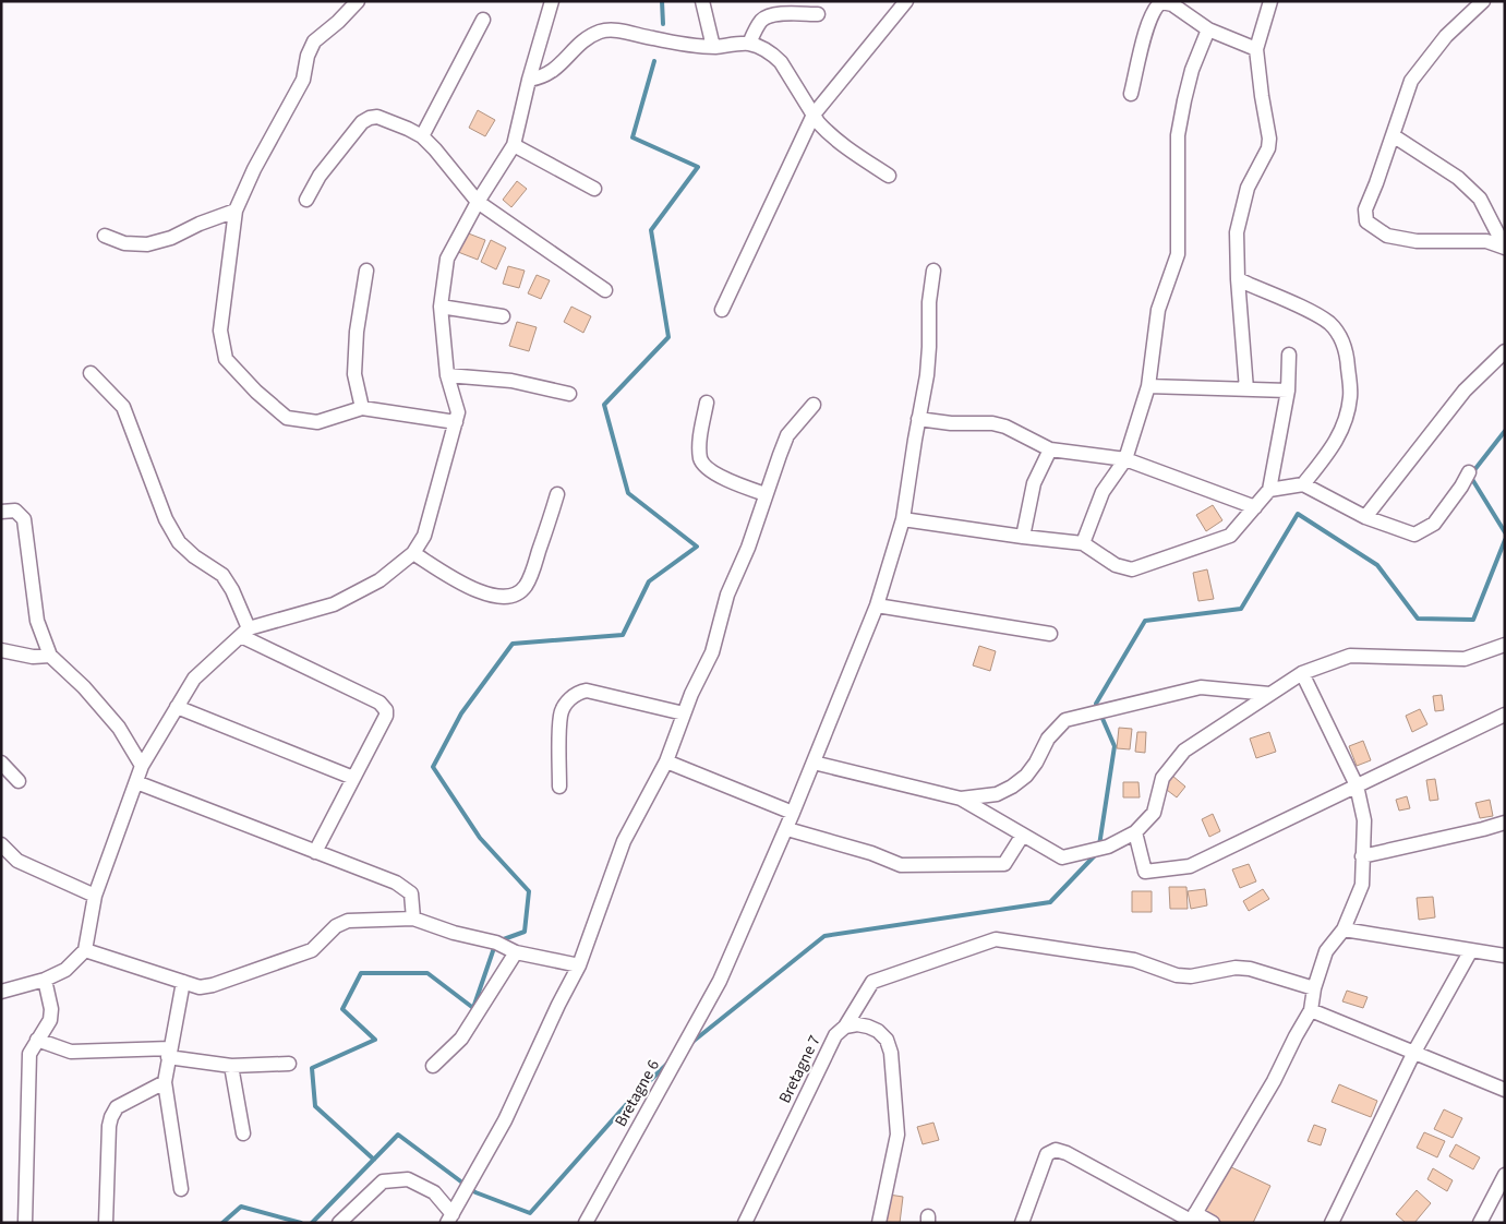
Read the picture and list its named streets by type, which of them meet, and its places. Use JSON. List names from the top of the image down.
{
  "streets": {
    "street": ["Bretagne 7", "Bretagne 6"]
  }
}
